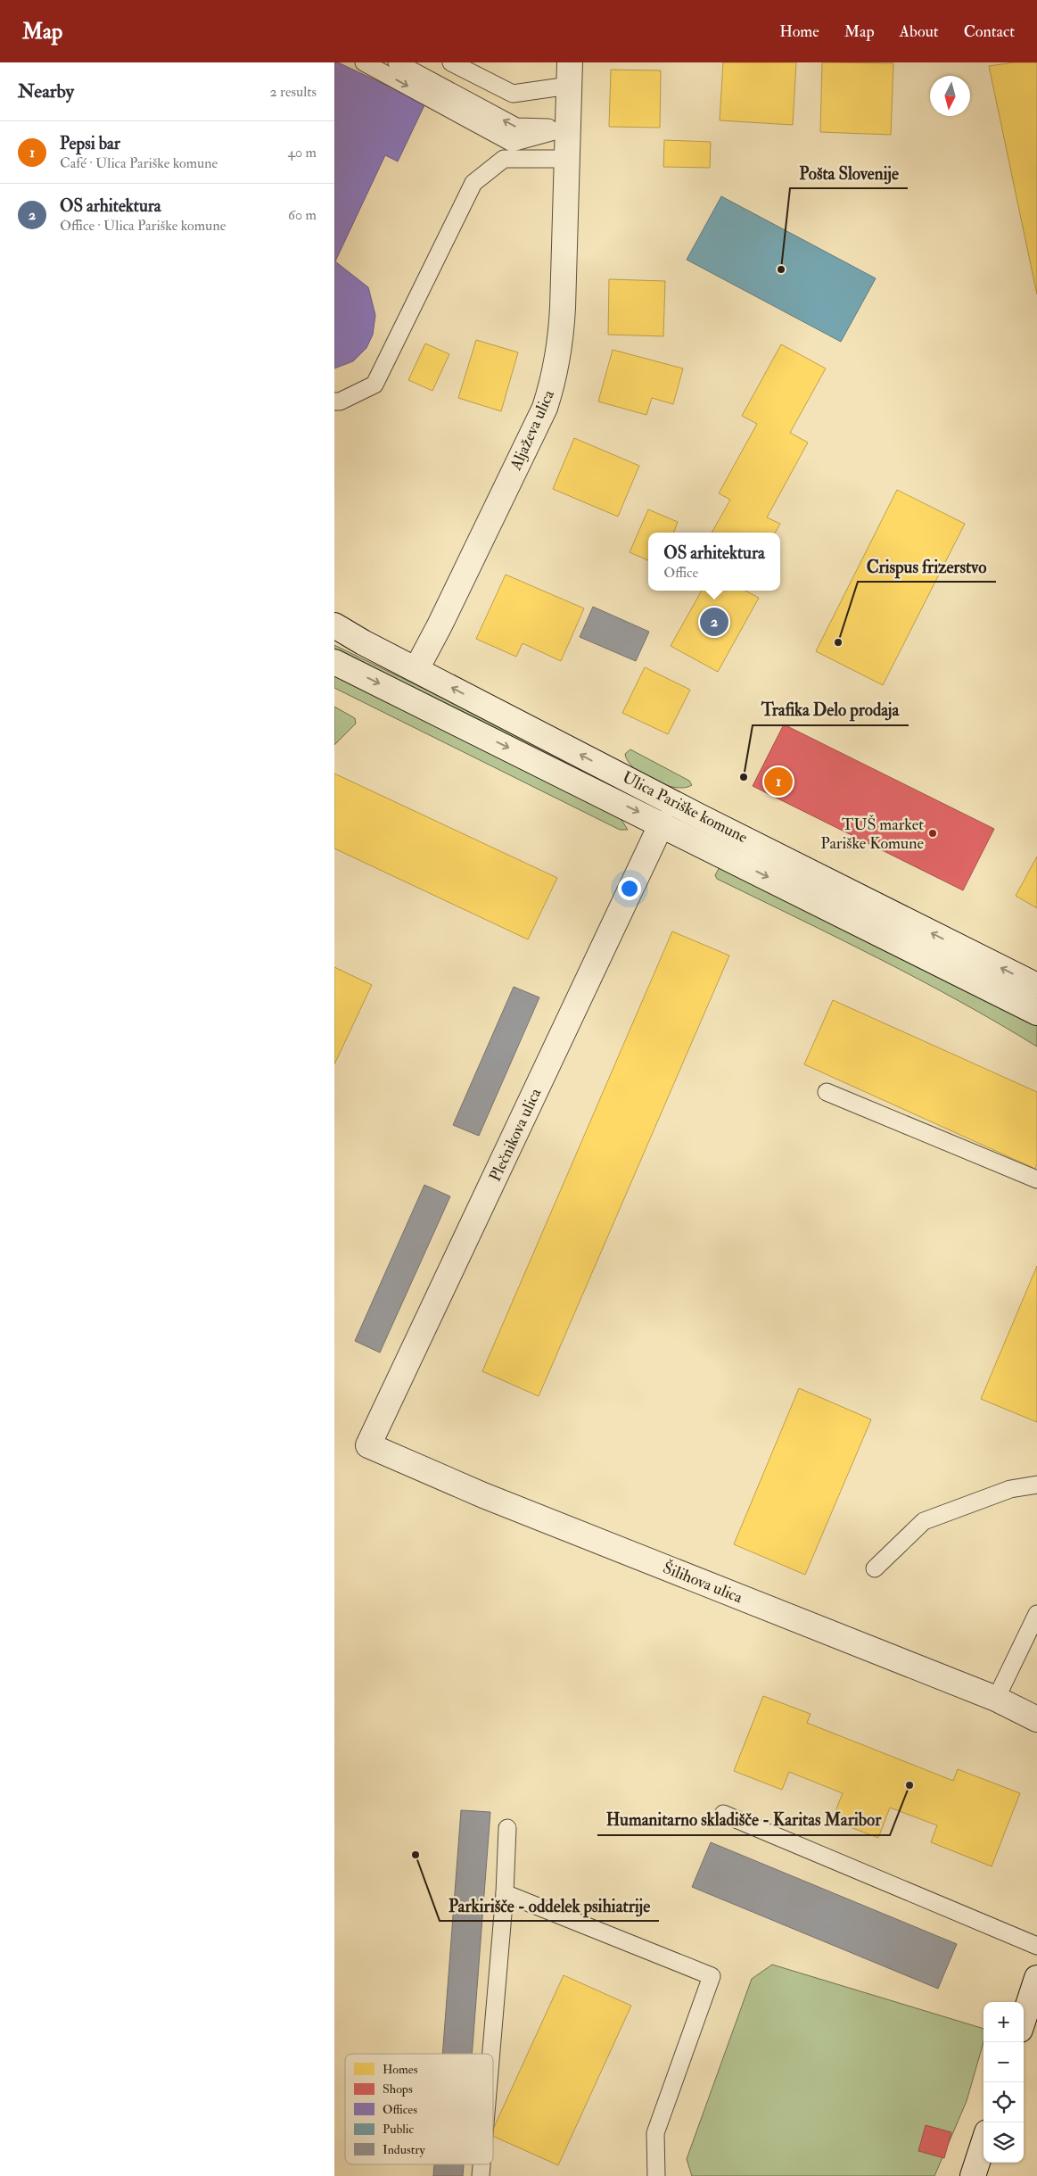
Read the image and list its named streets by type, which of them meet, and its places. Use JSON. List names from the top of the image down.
{
  "streets": {
    "street": [
      "Aljaževa ulica",
      "Ulica Pariške komune",
      "Plečnikova ulica",
      "Šilihova ulica"
    ]
  },
  "crossings": [
    ["Aljaževa ulica", "Ulica Pariške komune"],
    ["Plečnikova ulica", "Šilihova ulica"]
  ],
  "places": [
    "Pošta Slovenije",
    "Crispus frizerstvo",
    "Trafika Delo prodaja",
    "TUŠ market Pariške Komune",
    "Humanitarno skladišče - Karitas Maribor",
    "Parkirišče - oddelek psihiatrije"
  ],
  "legend": [
    "Homes",
    "Shops",
    "Offices",
    "Public",
    "Industry"
  ],
  "north": "bottom",
  "page": {
    "header": "Map",
    "nav": [
      "Home",
      "Map",
      "About",
      "Contact"
    ],
    "heading": ["Nearby", "2 results"],
    "list": [
      {
        "mark": "1",
        "name": "Pepsi bar",
        "note": "Café · Ulica Pariške komune",
        "value": "40 m"
      },
      {
        "mark": "2",
        "name": "OS arhitektura",
        "note": "Office · Ulica Pariške komune",
        "value": "60 m"
      }
    ],
    "popup": ["OS arhitektura", "Office"],
    "pins": ["2", "1"],
    "map_buttons": ["+", "−"]
  }
}
